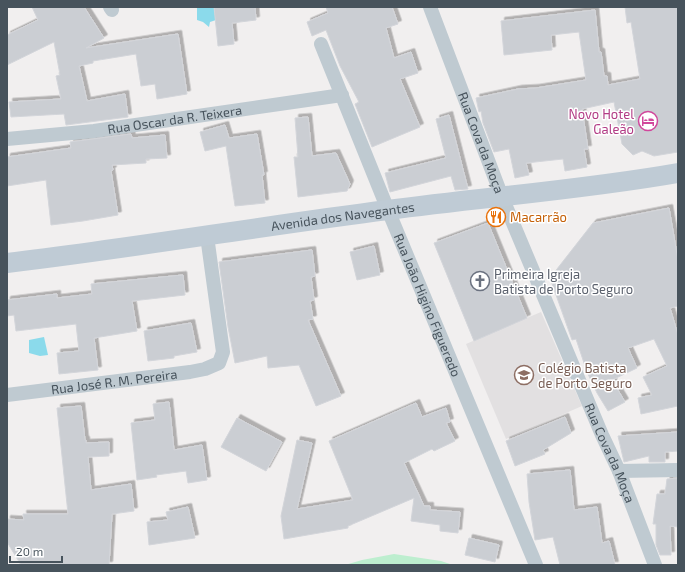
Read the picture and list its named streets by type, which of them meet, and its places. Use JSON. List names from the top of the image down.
{
  "streets": {
    "main road": ["Avenida dos Navegantes"],
    "street": [
      "Rua Oscar da R. Teixera",
      "Rua Cova da Moça",
      "Rua João Higino Figueredo",
      "Rua José R. M. Pereira"
    ]
  },
  "crossings": [
    ["Rua Oscar da R. Teixera", "Rua João Higino Figueredo"],
    ["Rua Cova da Moça", "Avenida dos Navegantes"],
    ["Avenida dos Navegantes", "Rua João Higino Figueredo"],
    ["Avenida dos Navegantes", "Rua José R. M. Pereira"]
  ],
  "places": {
    "hotel": ["Novo Hotel Galeão"],
    "restaurant": ["Macarrão"],
    "church": ["Primeira Igreja Batista de Porto Seguro"],
    "school or university": ["Colégio Batista de Porto Seguro"]
  },
  "scale_bar": "20 m"
}
